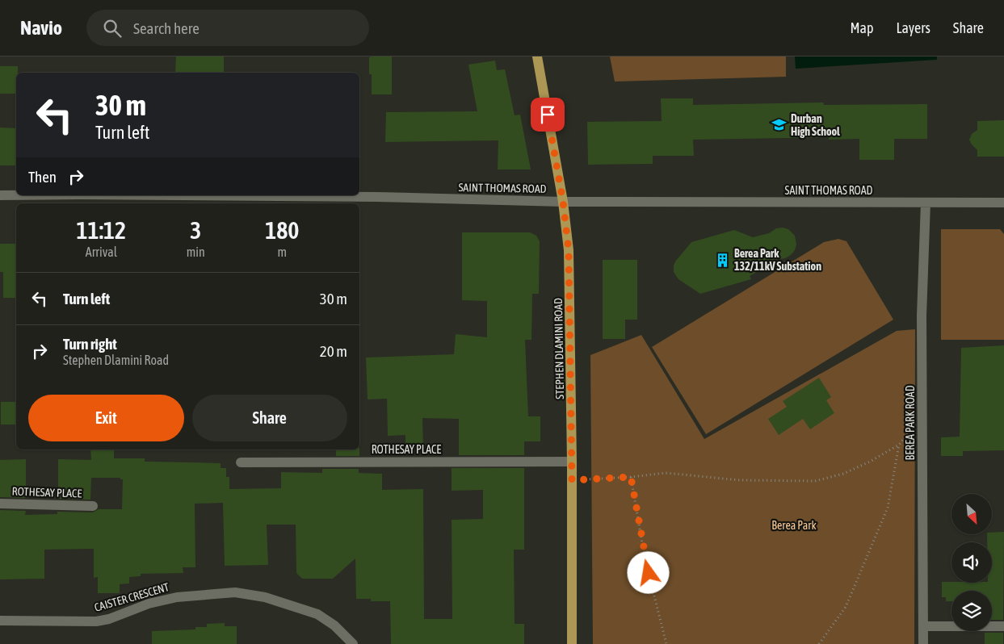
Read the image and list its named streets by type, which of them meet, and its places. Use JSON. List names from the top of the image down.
{
  "streets": {
    "main road": ["STEPHEN DLAMINI ROAD"],
    "street": [
      "SAINT THOMAS ROAD",
      "BEREA PARK ROAD",
      "ROTHESAY PLACE",
      "CAISTER CRESCENT"
    ]
  },
  "crossings": [
    ["SAINT THOMAS ROAD", "STEPHEN DLAMINI ROAD"],
    ["SAINT THOMAS ROAD", "BEREA PARK ROAD"],
    ["STEPHEN DLAMINI ROAD", "ROTHESAY PLACE"]
  ],
  "parks": ["Berea Park"],
  "places": {
    "school or university": ["Durban High School"],
    "building": ["Berea Park 132/11kV Substation"]
  },
  "north": "bottom right",
  "page": {
    "header": "Navio",
    "search": "Search here",
    "nav": ["Map", "Layers", "Share"],
    "turn": ["30 m", "Turn left"],
    "then": "Then",
    "eta": [
      "11:12",
      "Arrival",
      "3",
      "min",
      "180",
      "m"
    ],
    "list": [
      {
        "name": "Turn left",
        "value": "30 m"
      },
      {
        "name": "Turn right",
        "note": "Stephen Dlamini Road",
        "value": "20 m"
      }
    ],
    "buttons": ["Exit", "Share"]
  }
}
